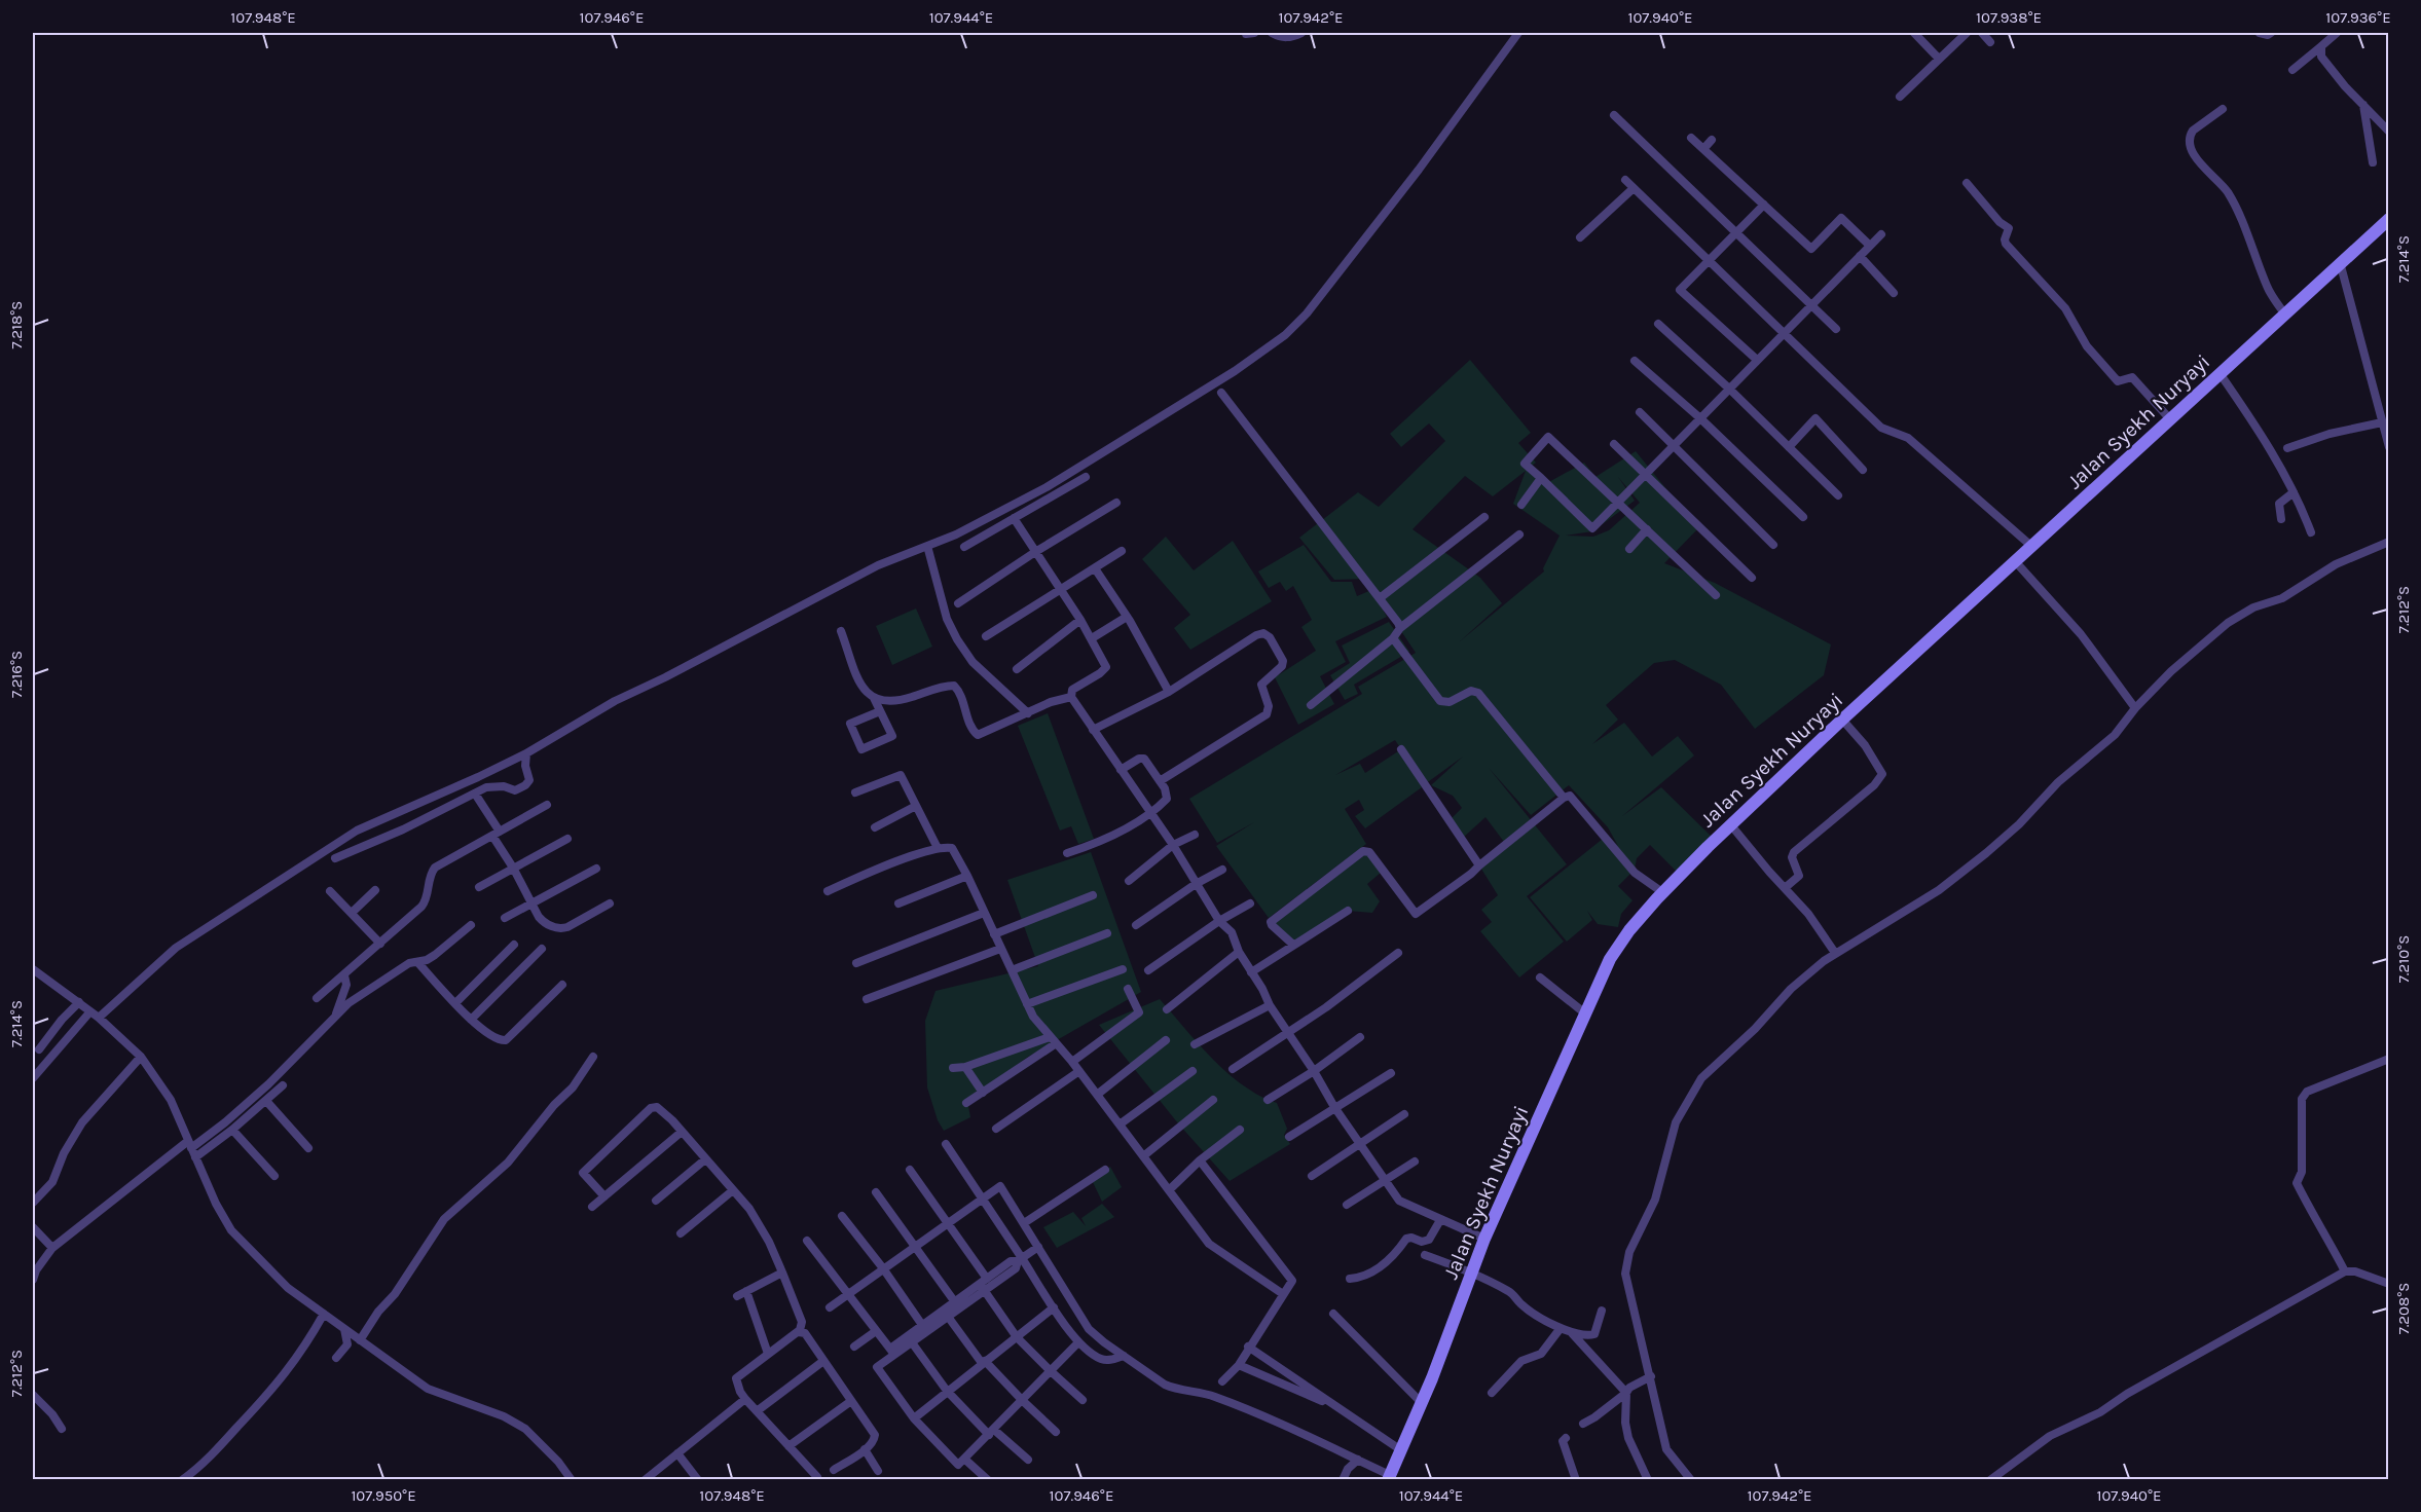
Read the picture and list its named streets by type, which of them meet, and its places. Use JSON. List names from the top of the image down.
{
  "streets": {
    "main road": ["Jalan Syekh Nuryayi"]
  },
  "coordinates": [
    "107.948°E",
    "107.946°E",
    "107.944°E",
    "107.942°E",
    "107.940°E",
    "107.938°E",
    "107.936°E",
    "7.214°S",
    "7.218°S",
    "7.212°S",
    "7.216°S",
    "7.210°S",
    "7.208°S",
    "107.950°E"
  ]
}
